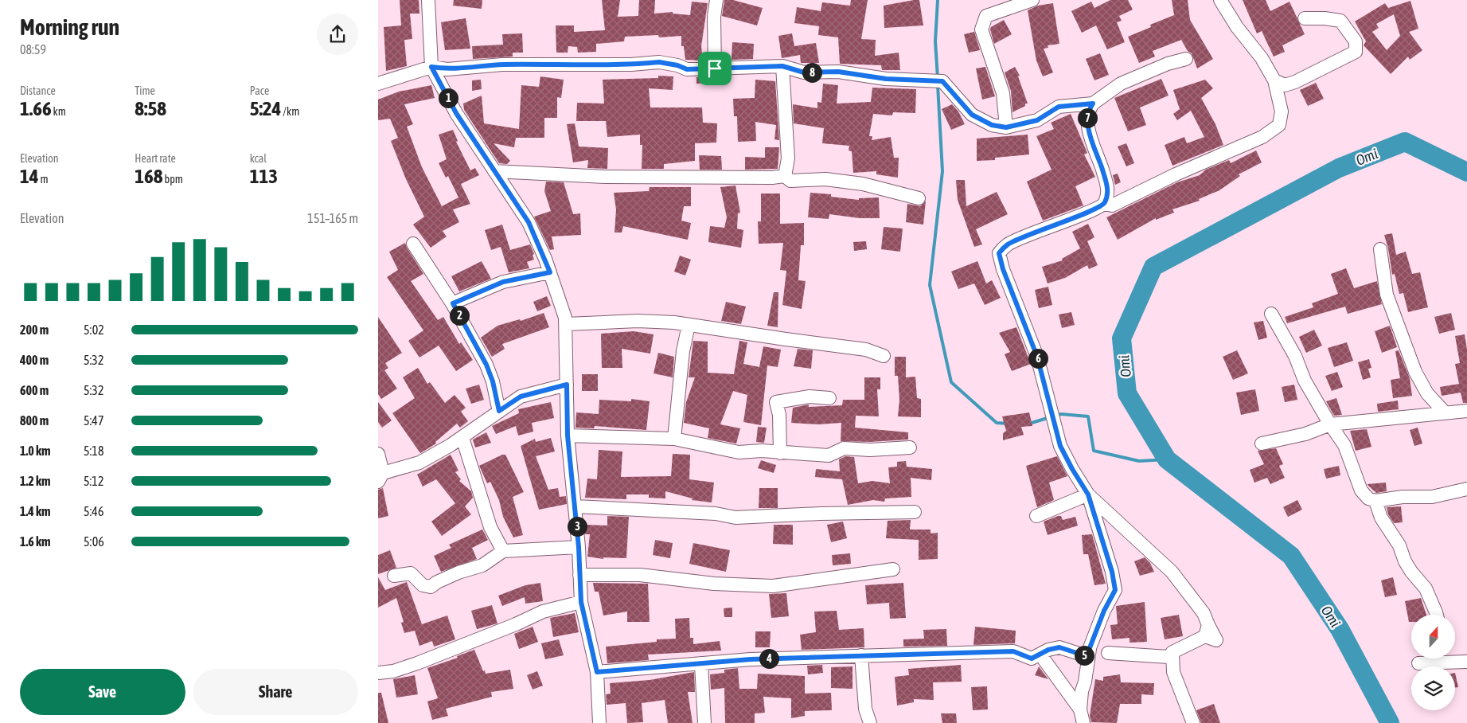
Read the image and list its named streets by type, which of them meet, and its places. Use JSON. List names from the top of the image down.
{
  "water": ["Omi"],
  "north": "top",
  "page": {
    "heading": ["Morning run", "08:59"],
    "pins": [
      "8",
      "1",
      "7",
      "2",
      "6",
      "3",
      "5",
      "4"
    ],
    "stats": [
      ["Distance", "1.66 km"],
      ["Time", "8:58"],
      ["Pace", "5:24 /km"],
      ["Elevation", "14 m"],
      ["Heart rate", "168 bpm"],
      ["kcal", "113"]
    ],
    "chart": ["Elevation", "151–165 m"],
    "list": [
      {
        "name": "200 m",
        "note": "5:02"
      },
      {
        "name": "400 m",
        "note": "5:32"
      },
      {
        "name": "600 m",
        "note": "5:32"
      },
      {
        "name": "800 m",
        "note": "5:47"
      },
      {
        "name": "1.0 km",
        "note": "5:18"
      },
      {
        "name": "1.2 km",
        "note": "5:12"
      },
      {
        "name": "1.4 km",
        "note": "5:46"
      },
      {
        "name": "1.6 km",
        "note": "5:06"
      }
    ],
    "buttons": ["Save", "Share"]
  }
}
